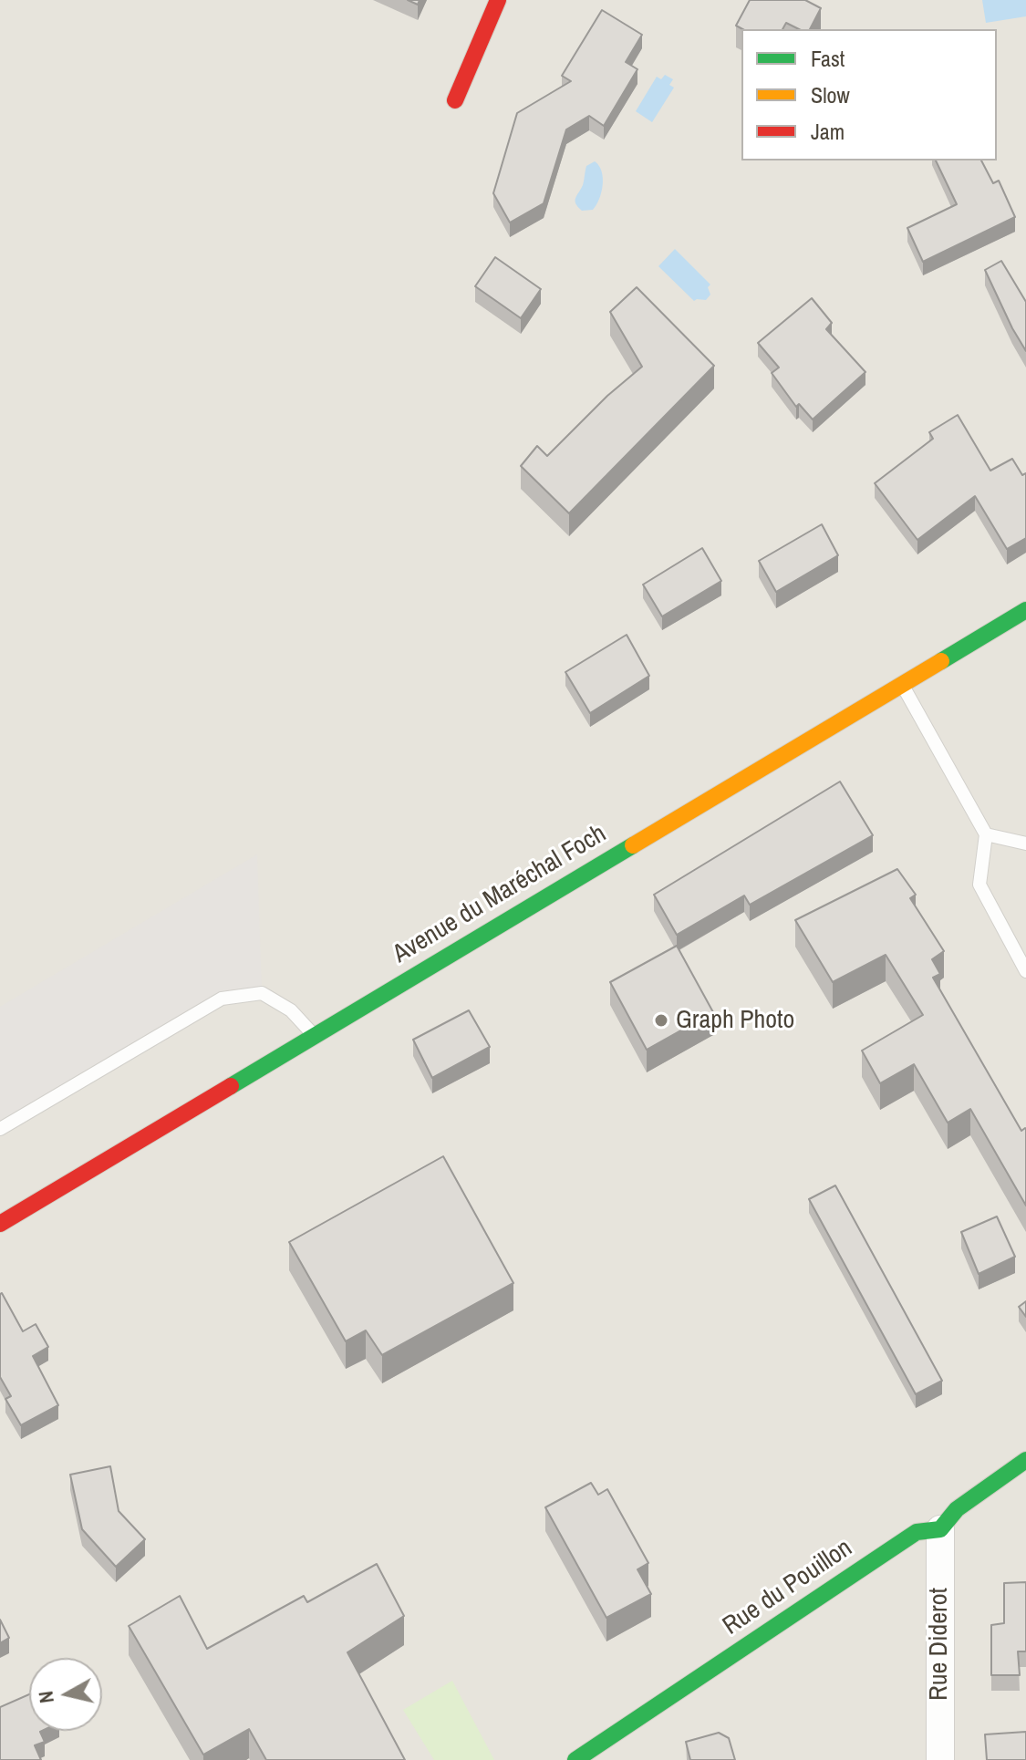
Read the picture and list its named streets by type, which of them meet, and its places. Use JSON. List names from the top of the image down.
{
  "streets": {
    "main road": ["Avenue du Maréchal Foch", "Rue du Pouillon"],
    "street": ["Rue Diderot"]
  },
  "crossings": [
    ["Rue du Pouillon", "Rue Diderot"]
  ],
  "places": ["Graph Photo"],
  "legend": ["Fast", "Slow", "Jam"],
  "north": "left"
}
